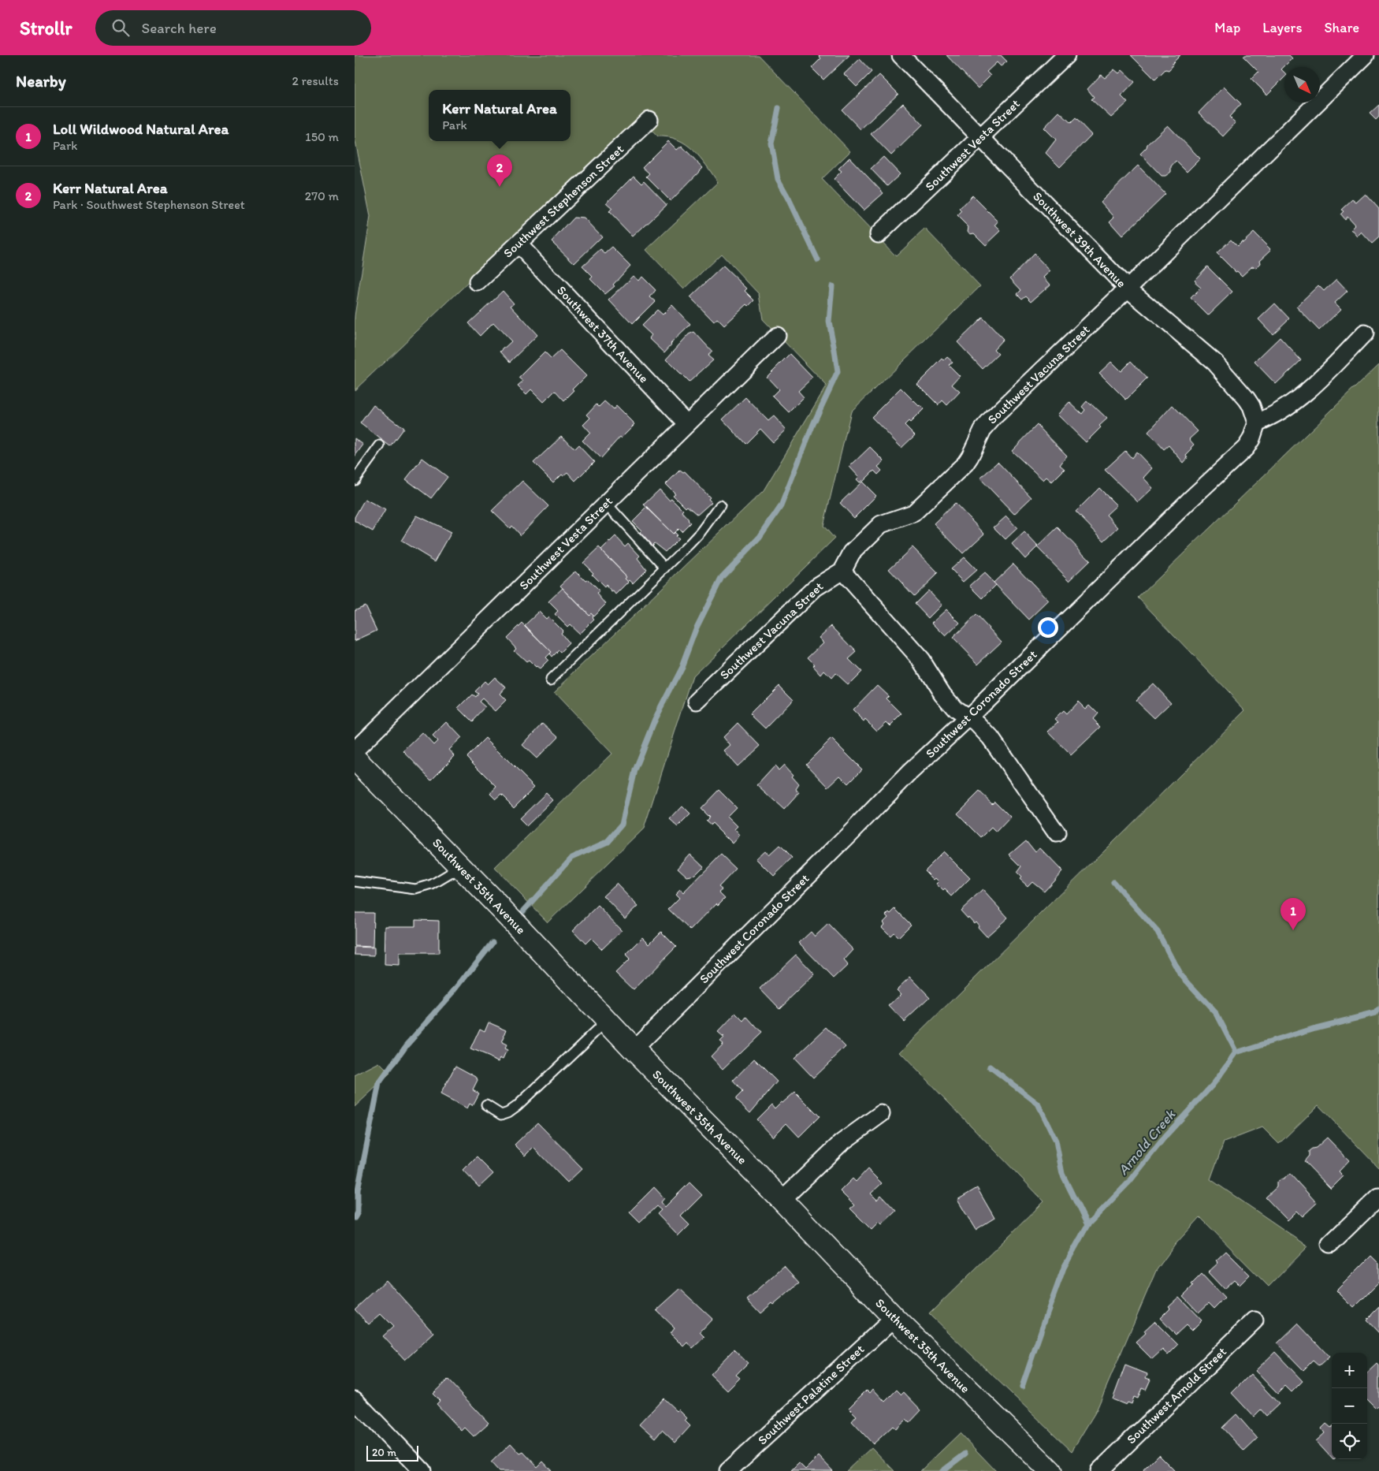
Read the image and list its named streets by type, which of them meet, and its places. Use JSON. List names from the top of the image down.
{
  "streets": {
    "street": [
      "Southwest Vesta Street",
      "Southwest Stephenson Street",
      "Southwest 39th Avenue",
      "Southwest 37th Avenue",
      "Southwest Vacuna Street",
      "Southwest Coronado Street",
      "Southwest 35th Avenue",
      "Southwest Palatine Street",
      "Southwest Arnold Street"
    ]
  },
  "crossings": [
    ["Southwest Vesta Street", "Southwest 39th Avenue"],
    ["Southwest Vesta Street", "Southwest 37th Avenue"],
    ["Southwest Stephenson Street", "Southwest 37th Avenue"],
    ["Southwest 39th Avenue", "Southwest Vacuna Street"],
    ["Southwest 39th Avenue", "Southwest Coronado Street"],
    ["Southwest Coronado Street", "Southwest 35th Avenue"],
    ["Southwest 35th Avenue", "Southwest Palatine Street"]
  ],
  "water": ["Arnold Creek"],
  "scale_bar": "20 m",
  "north": "bottom right",
  "page": {
    "header": "Strollr",
    "search": "Search here",
    "nav": ["Map", "Layers", "Share"],
    "heading": ["Nearby", "2 results"],
    "popup": ["Kerr Natural Area", "Park"],
    "list": [
      {
        "mark": "1",
        "name": "Loll Wildwood Natural Area",
        "note": "Park",
        "value": "150 m"
      },
      {
        "mark": "2",
        "name": "Kerr Natural Area",
        "note": "Park · Southwest Stephenson Street",
        "value": "270 m"
      }
    ],
    "pins": ["2", "1"],
    "map_buttons": ["+", "−"],
    "scale": "20 m"
  }
}
